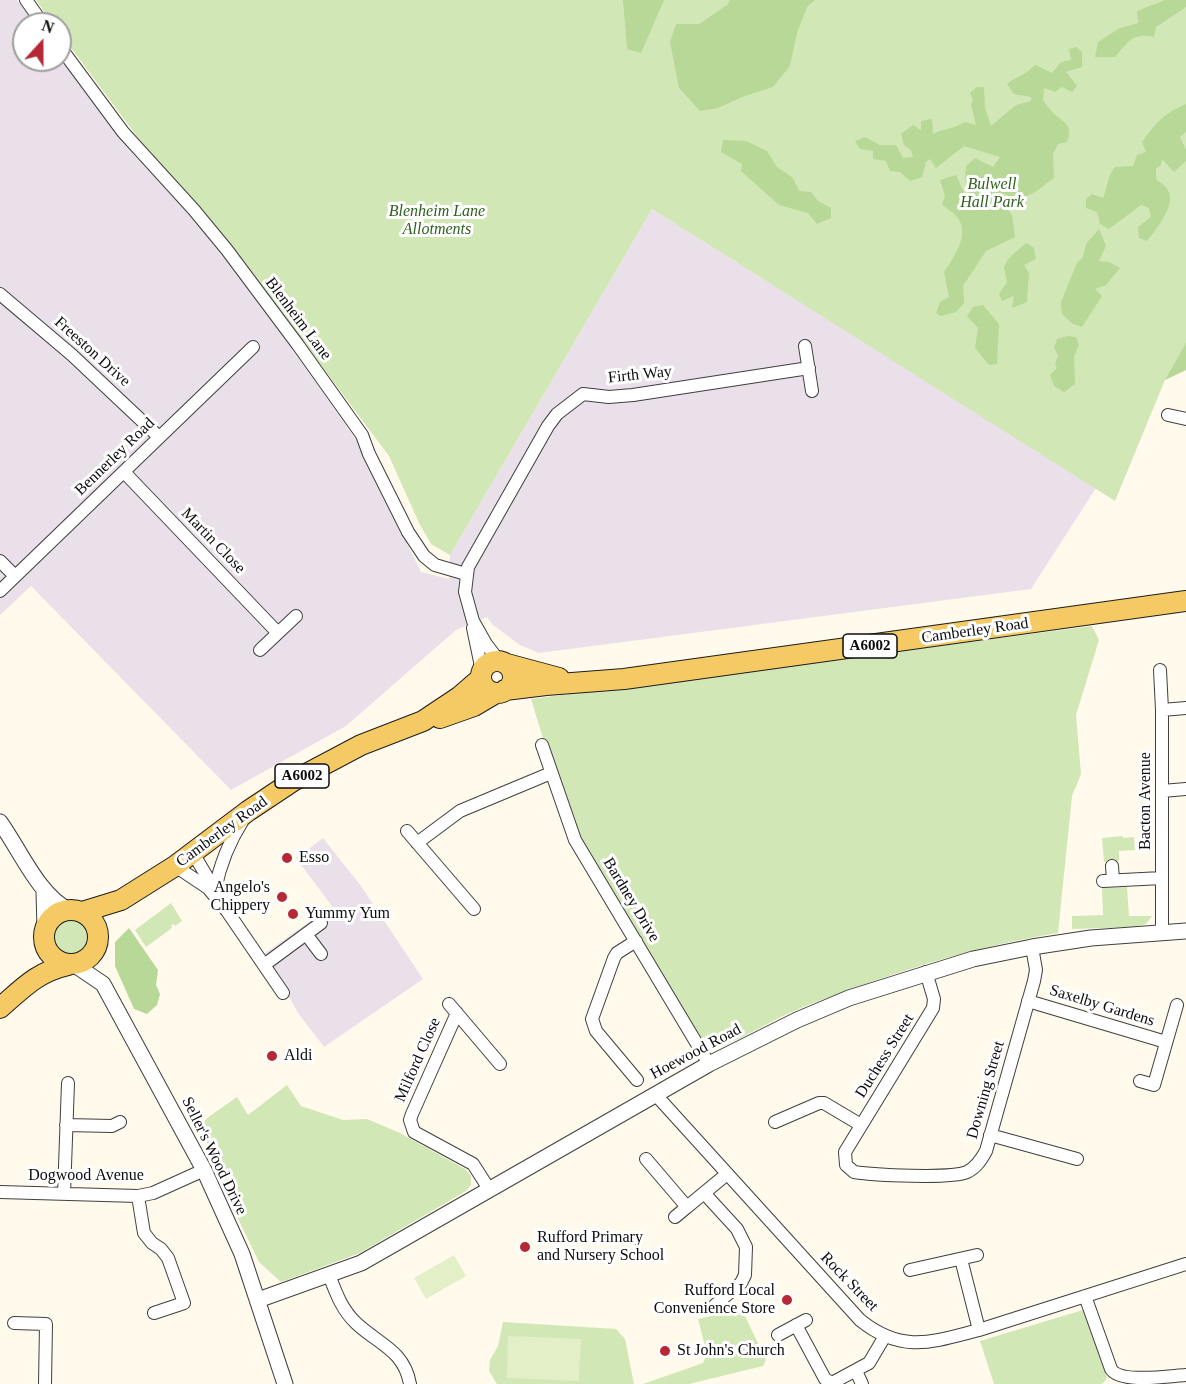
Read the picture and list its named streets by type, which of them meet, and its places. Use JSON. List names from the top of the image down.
{
  "streets": {
    "main road": ["Camberley Road", "A6002"],
    "street": [
      "Blenheim Lane",
      "Freeston Drive",
      "Firth Way",
      "Bennerley Road",
      "Martin Close",
      "Bacton Avenue",
      "Bardney Drive",
      "Saxelby Gardens",
      "Hoewood Road",
      "Duchess Street",
      "Milford Close",
      "Downing Street",
      "Seller's Wood Drive",
      "Dogwood Avenue",
      "Rock Street"
    ]
  },
  "crossings": [
    ["Blenheim Lane", "Firth Way"],
    ["Freeston Drive", "Bennerley Road"],
    ["Bennerley Road", "Martin Close"],
    ["Camberley Road", "Seller's Wood Drive"],
    ["Bacton Avenue", "Hoewood Road"],
    ["Bardney Drive", "Hoewood Road"],
    ["Saxelby Gardens", "Downing Street"],
    ["Hoewood Road", "Duchess Street"],
    ["Hoewood Road", "Milford Close"],
    ["Hoewood Road", "Downing Street"],
    ["Hoewood Road", "Seller's Wood Drive"],
    ["Hoewood Road", "Rock Street"],
    ["Duchess Street", "Downing Street"],
    ["Seller's Wood Drive", "Dogwood Avenue"]
  ],
  "parks": ["Bulwell Hall Park", "Blenheim Lane Allotments"],
  "places": [
    "Esso",
    "Angelo's Chippery",
    "Yummy Yum",
    "Aldi",
    "Rufford Primary and Nursery School",
    "Rufford Local Convenience Store",
    "St John's Church"
  ],
  "north": "top"
}
